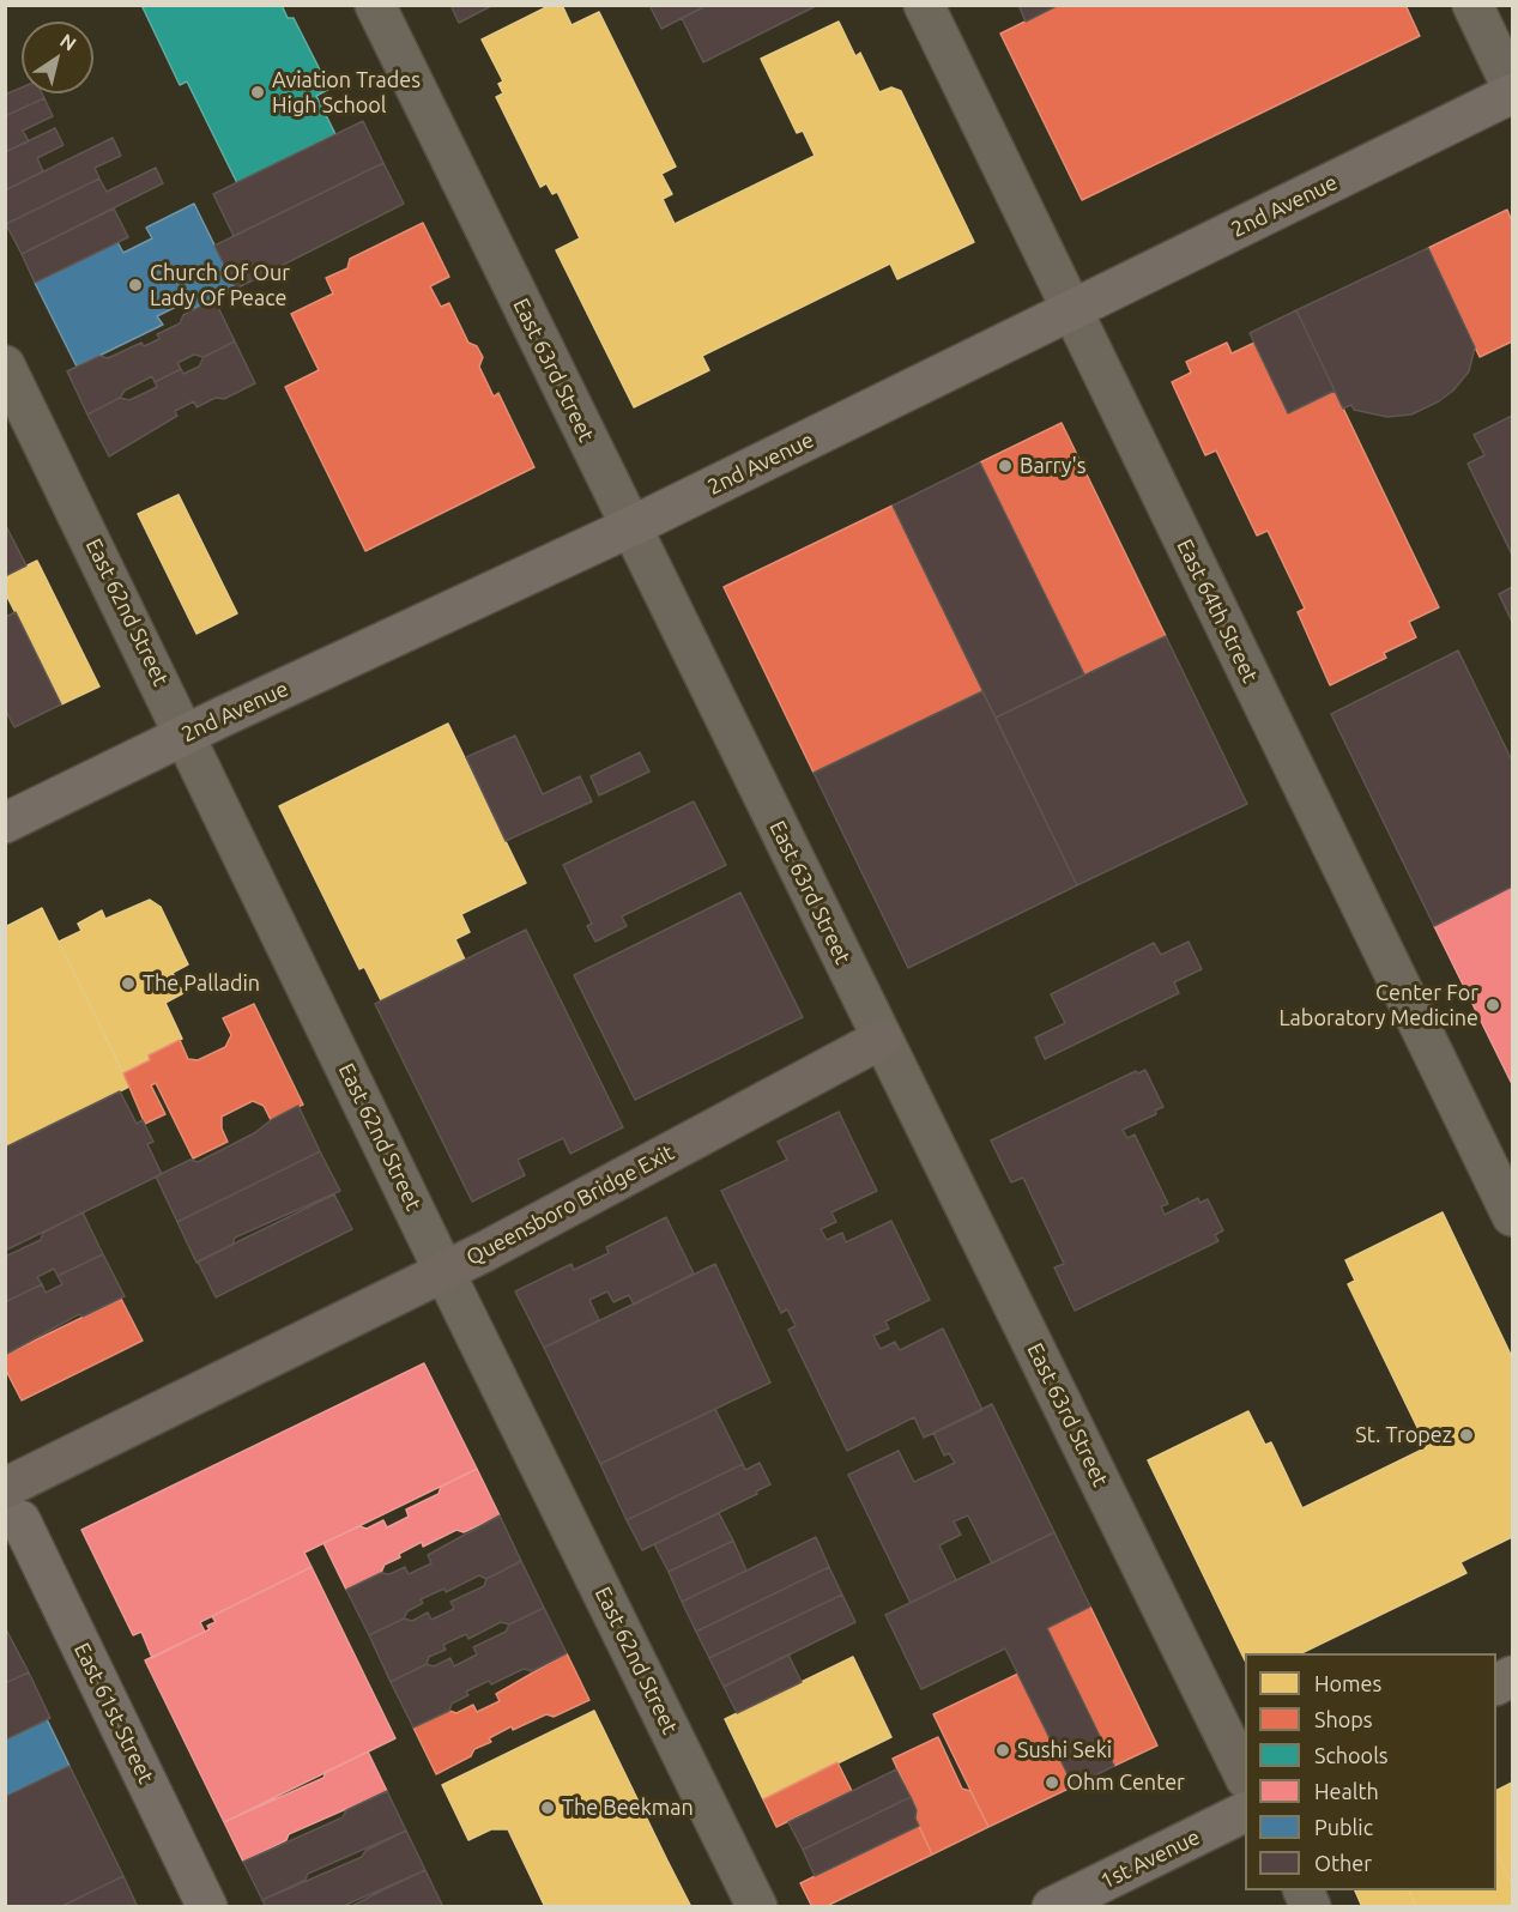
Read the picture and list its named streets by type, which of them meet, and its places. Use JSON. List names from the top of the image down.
{
  "streets": {
    "highway": ["Queensboro Bridge Exit"],
    "main road": ["2nd Avenue", "East 61st Street", "1st Avenue"],
    "street": ["East 63rd Street", "East 64th Street", "East 62nd Street"]
  },
  "crossings": [
    ["2nd Avenue", "East 63rd Street"],
    ["2nd Avenue", "East 64th Street"],
    ["2nd Avenue", "East 62nd Street"],
    ["East 63rd Street", "Queensboro Bridge Exit"],
    ["East 62nd Street", "Queensboro Bridge Exit"],
    ["Queensboro Bridge Exit", "East 61st Street"]
  ],
  "places": [
    "Aviation Trades High School",
    "Church Of Our Lady Of Peace",
    "Barry's",
    "The Palladin",
    "Center For Laboratory Medicine",
    "St. Tropez",
    "Sushi Seki",
    "Ohm Center",
    "The Beekman"
  ],
  "legend": [
    "Homes",
    "Shops",
    "Schools",
    "Health",
    "Public",
    "Other"
  ],
  "north": "top right"
}
